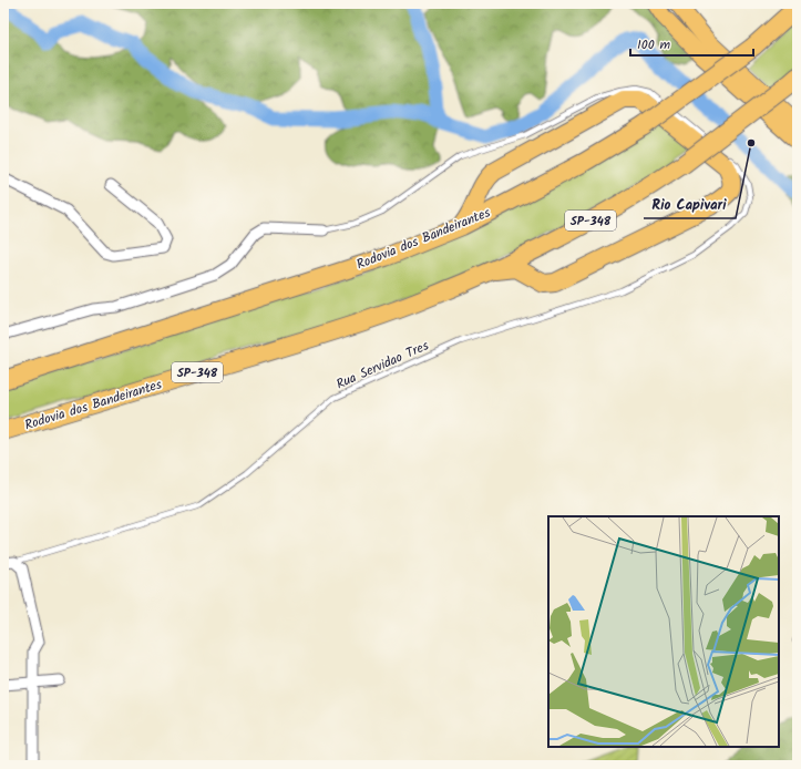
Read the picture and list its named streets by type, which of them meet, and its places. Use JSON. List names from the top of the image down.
{
  "streets": {
    "highway": ["SP-348", "Rodovia dos Bandeirantes"],
    "lane": ["Rua Servidao Tres"]
  },
  "places": ["Rio Capivari"],
  "scale_bar": "100 m"
}
